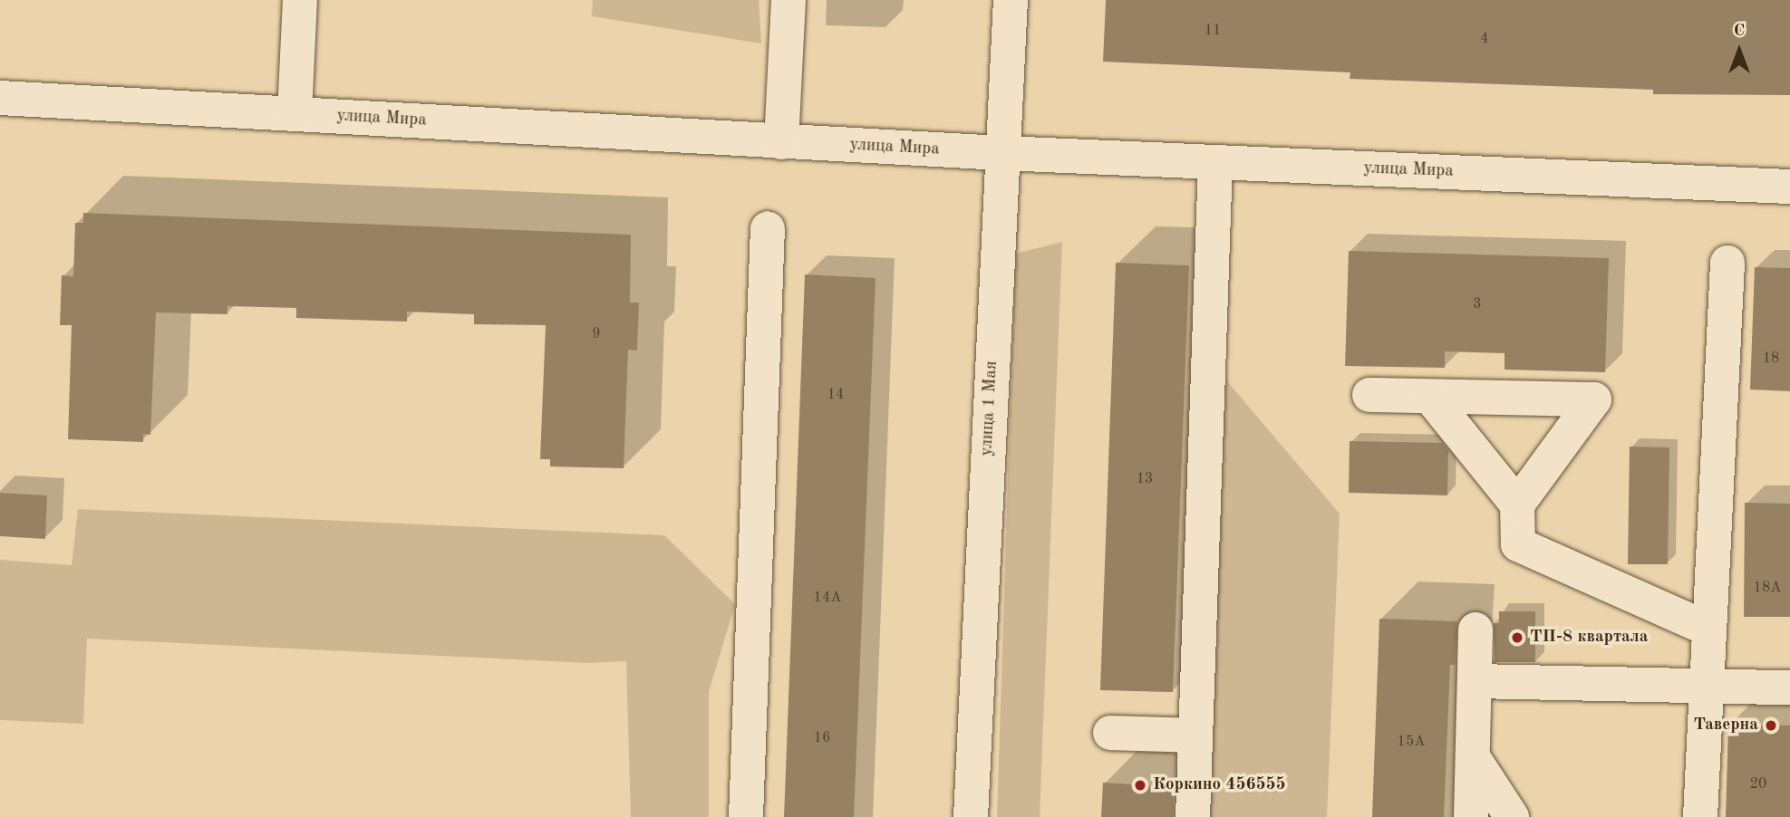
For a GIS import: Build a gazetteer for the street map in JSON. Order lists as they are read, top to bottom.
{
  "streets": {
    "street": ["улица Мира", "улица 1 Мая"]
  },
  "crossings": [
    ["улица Мира", "улица 1 Мая"]
  ],
  "places": ["ТП-8 квартала", "Таверна", "Коркино 456555"],
  "house_numbers": [
    "11",
    "4",
    "3",
    "9",
    "18",
    "14",
    "13",
    "18А",
    "14А",
    "16",
    "15А",
    "20"
  ],
  "north": "top"
}
